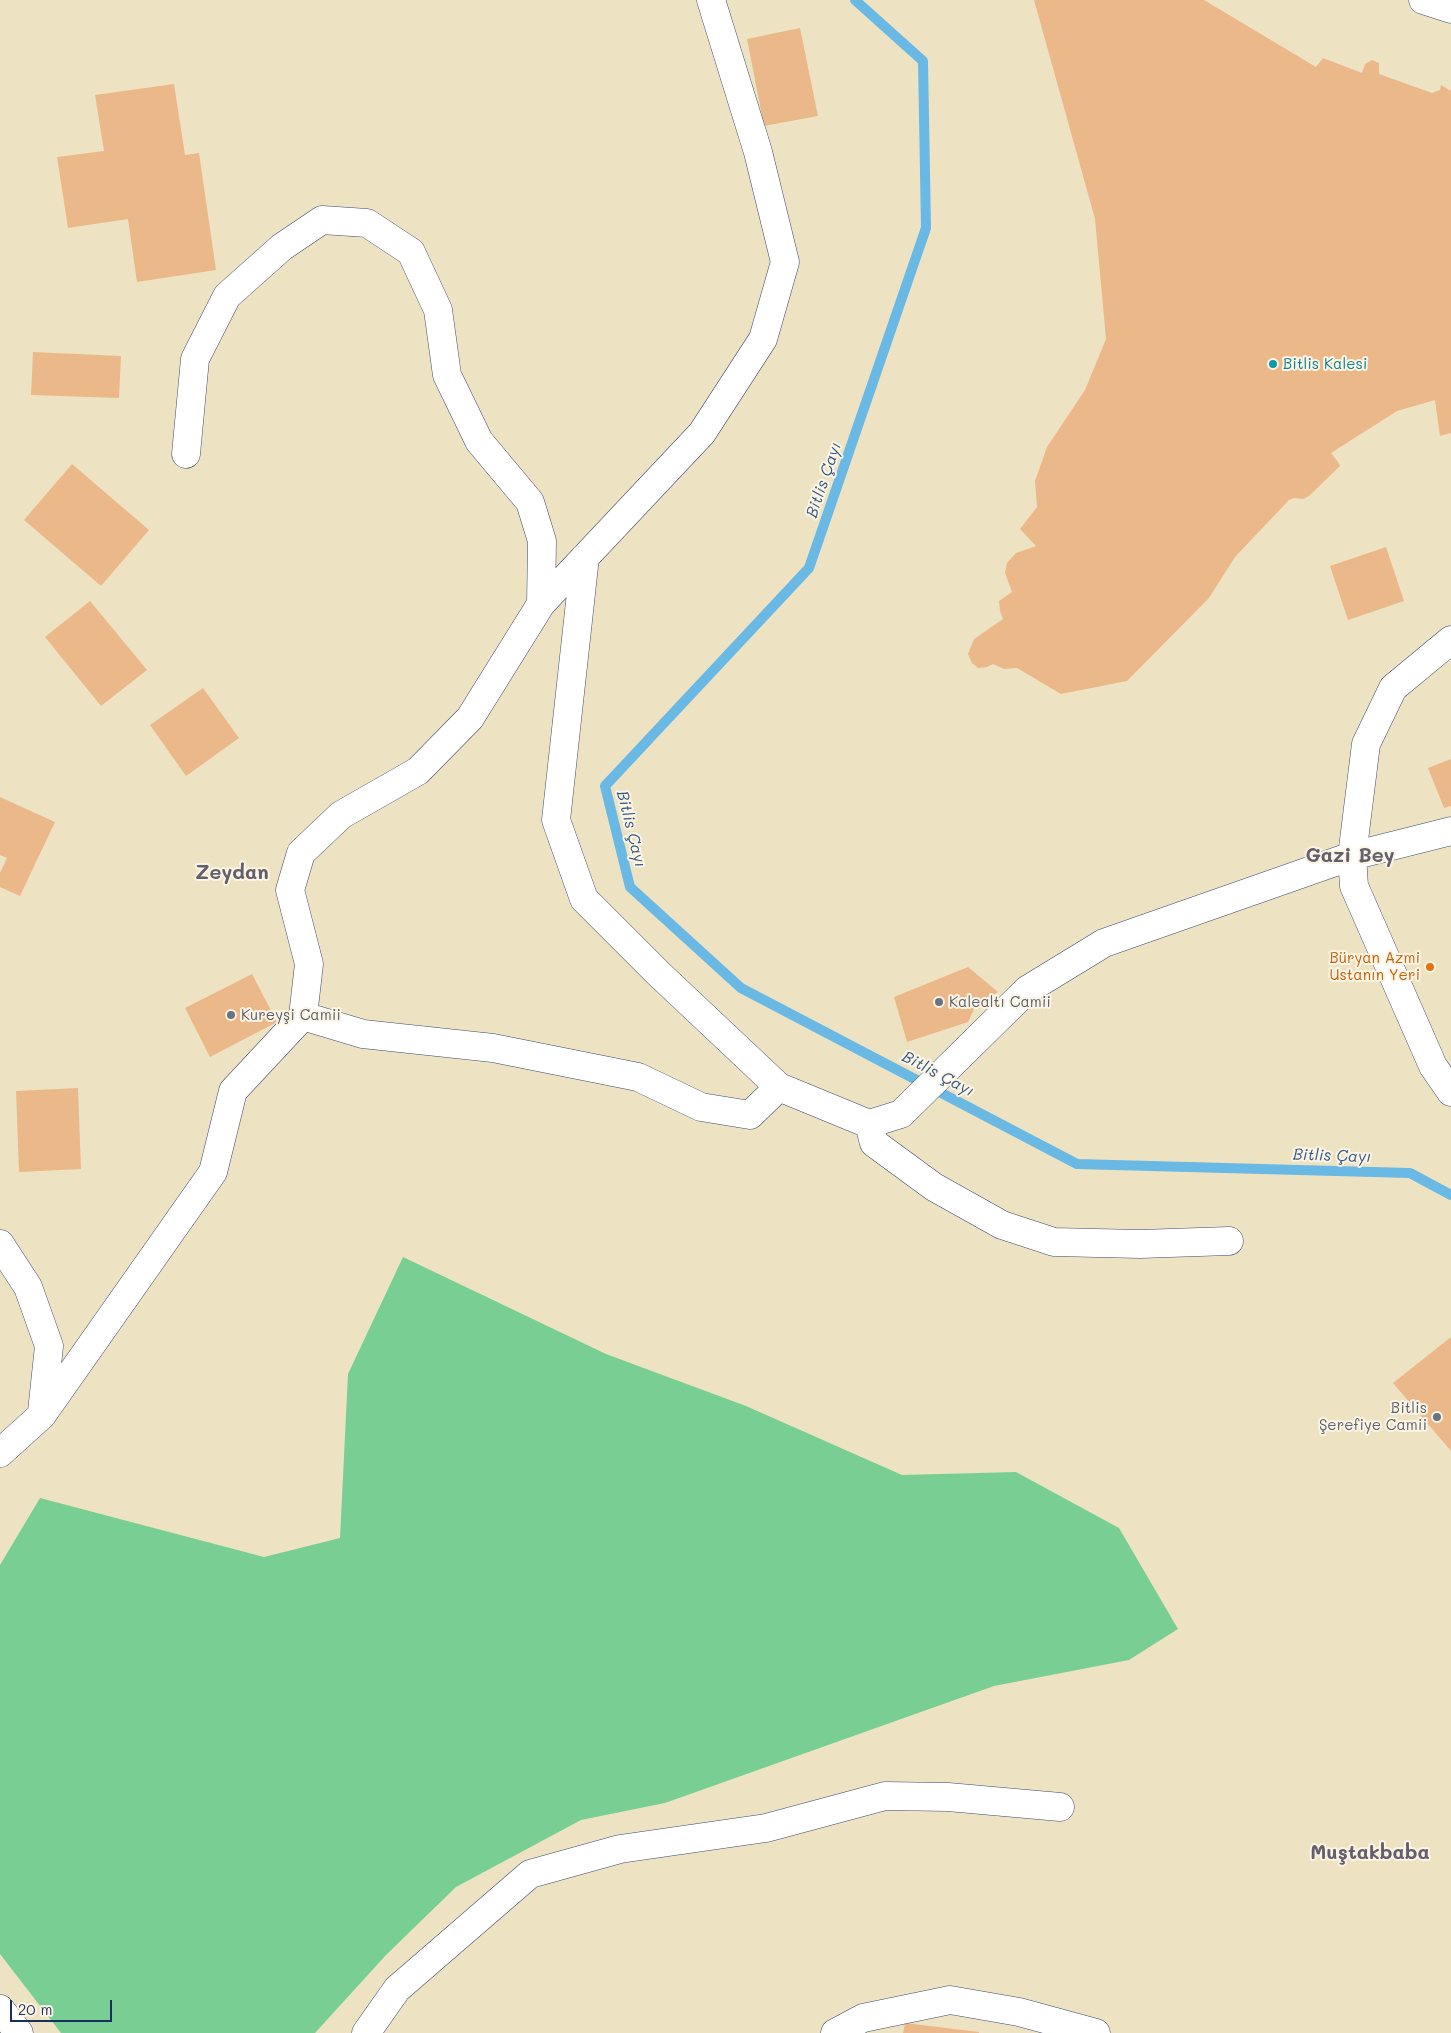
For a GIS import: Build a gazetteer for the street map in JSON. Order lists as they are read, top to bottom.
{
  "districts": ["Gazi Bey", "Zeydan", "Muştakbaba"],
  "water": ["Bitlis Çayı"],
  "places": [
    "Bitlis Kalesi",
    "Büryan Azmi Ustanın Yeri",
    "Kalealtı Camii",
    "Kureyşi Camii",
    "Bitlis Şerefiye Camii"
  ],
  "scale_bar": "20 m"
}
